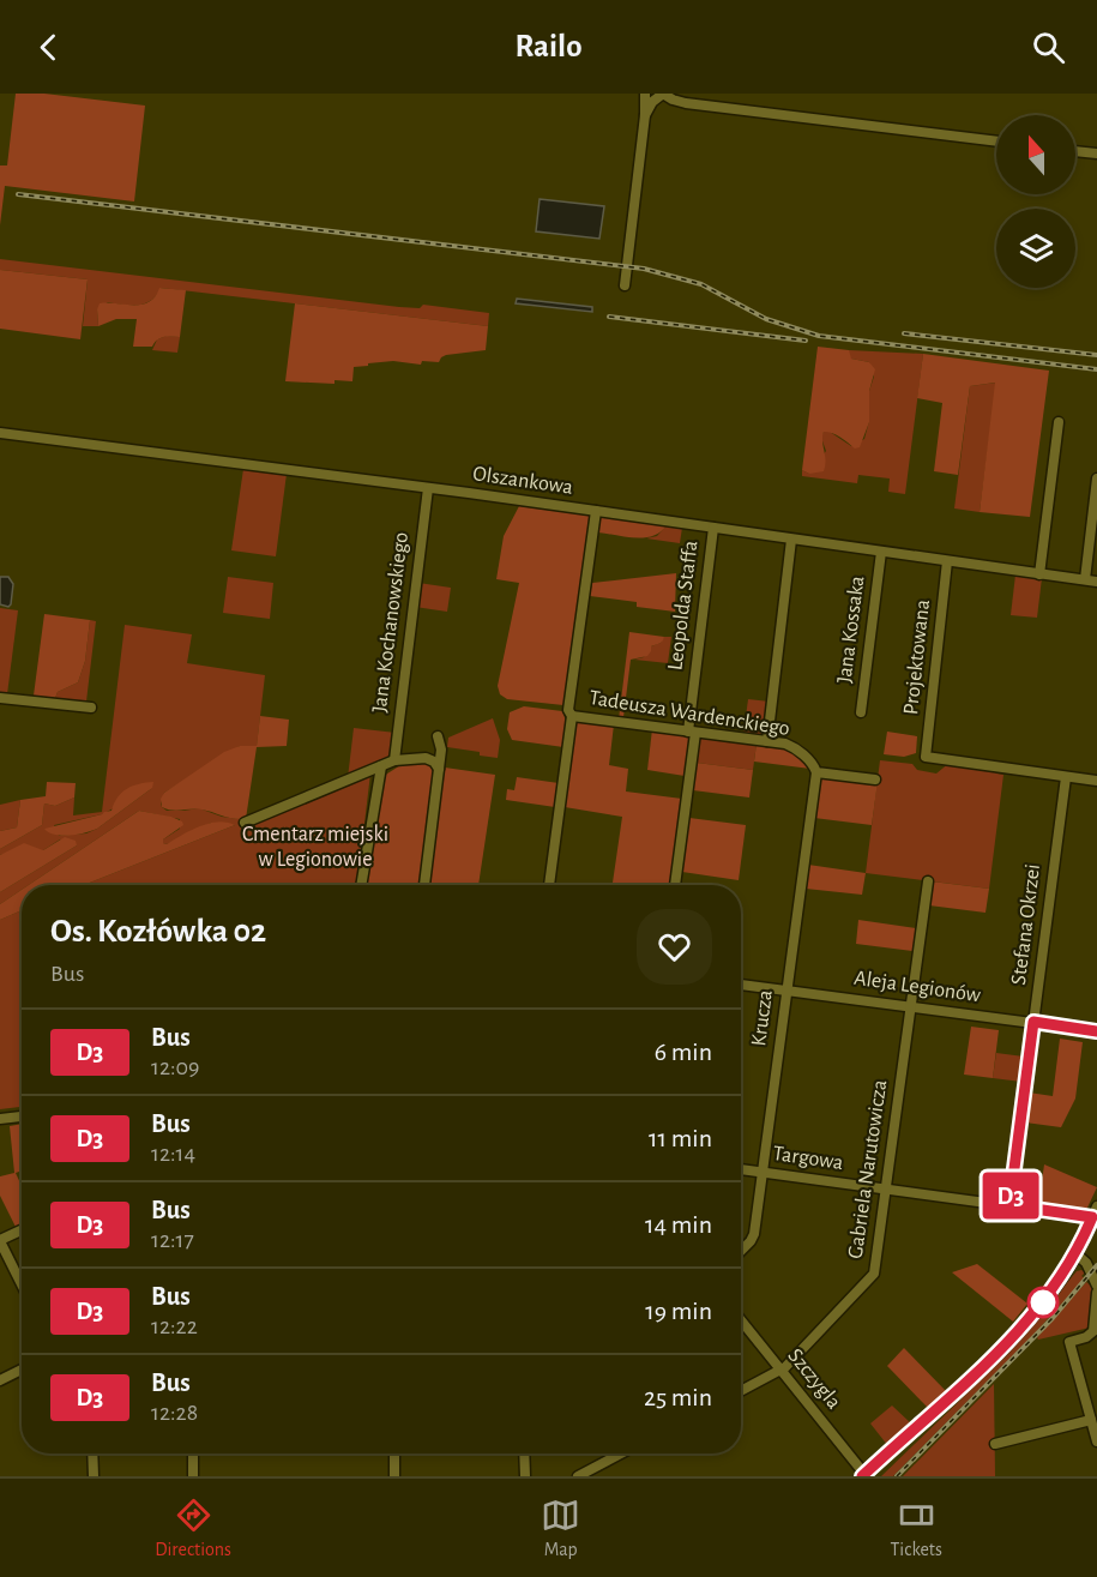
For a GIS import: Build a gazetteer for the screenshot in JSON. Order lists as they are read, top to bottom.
{
  "streets": {
    "street": [
      "Olszankowa",
      "Leopolda Staffa",
      "Jana Kochanowskiego",
      "Jana Kossaka",
      "Projektowana",
      "Tadeusza Wardenckiego",
      "Stefana Okrzei",
      "Aleja Legionów",
      "Krucza",
      "Targowa",
      "Gabriela Narutowicza",
      "Szczygla"
    ]
  },
  "crossings": [
    ["Olszankowa", "Leopolda Staffa"],
    ["Olszankowa", "Jana Kochanowskiego"],
    ["Olszankowa", "Jana Kossaka"],
    ["Olszankowa", "Projektowana"],
    ["Leopolda Staffa", "Tadeusza Wardenckiego"],
    ["Projektowana", "Stefana Okrzei"],
    ["Tadeusza Wardenckiego", "Krucza"],
    ["Stefana Okrzei", "Aleja Legionów"],
    ["Stefana Okrzei", "Targowa"],
    ["Aleja Legionów", "Krucza"],
    ["Aleja Legionów", "Gabriela Narutowicza"],
    ["Krucza", "Targowa"],
    ["Targowa", "Gabriela Narutowicza"],
    ["Gabriela Narutowicza", "Szczygla"]
  ],
  "parks": ["Cmentarz miejski w Legionowie"],
  "lines": ["bus line D3"],
  "north": "top",
  "page": {
    "header": "Railo",
    "on_map": "D3",
    "heading": ["Os. Kozłówka 02", "Bus"],
    "list": [
      {
        "mark": "D3",
        "name": "Bus",
        "note": "12:09",
        "value": "6 min"
      },
      {
        "mark": "D3",
        "name": "Bus",
        "note": "12:14",
        "value": "11 min"
      },
      {
        "mark": "D3",
        "name": "Bus",
        "note": "12:17",
        "value": "14 min"
      },
      {
        "mark": "D3",
        "name": "Bus",
        "note": "12:22",
        "value": "19 min"
      },
      {
        "mark": "D3",
        "name": "Bus",
        "note": "12:28",
        "value": "25 min"
      }
    ],
    "tabs": ["Directions", "Map", "Tickets"]
  }
}
